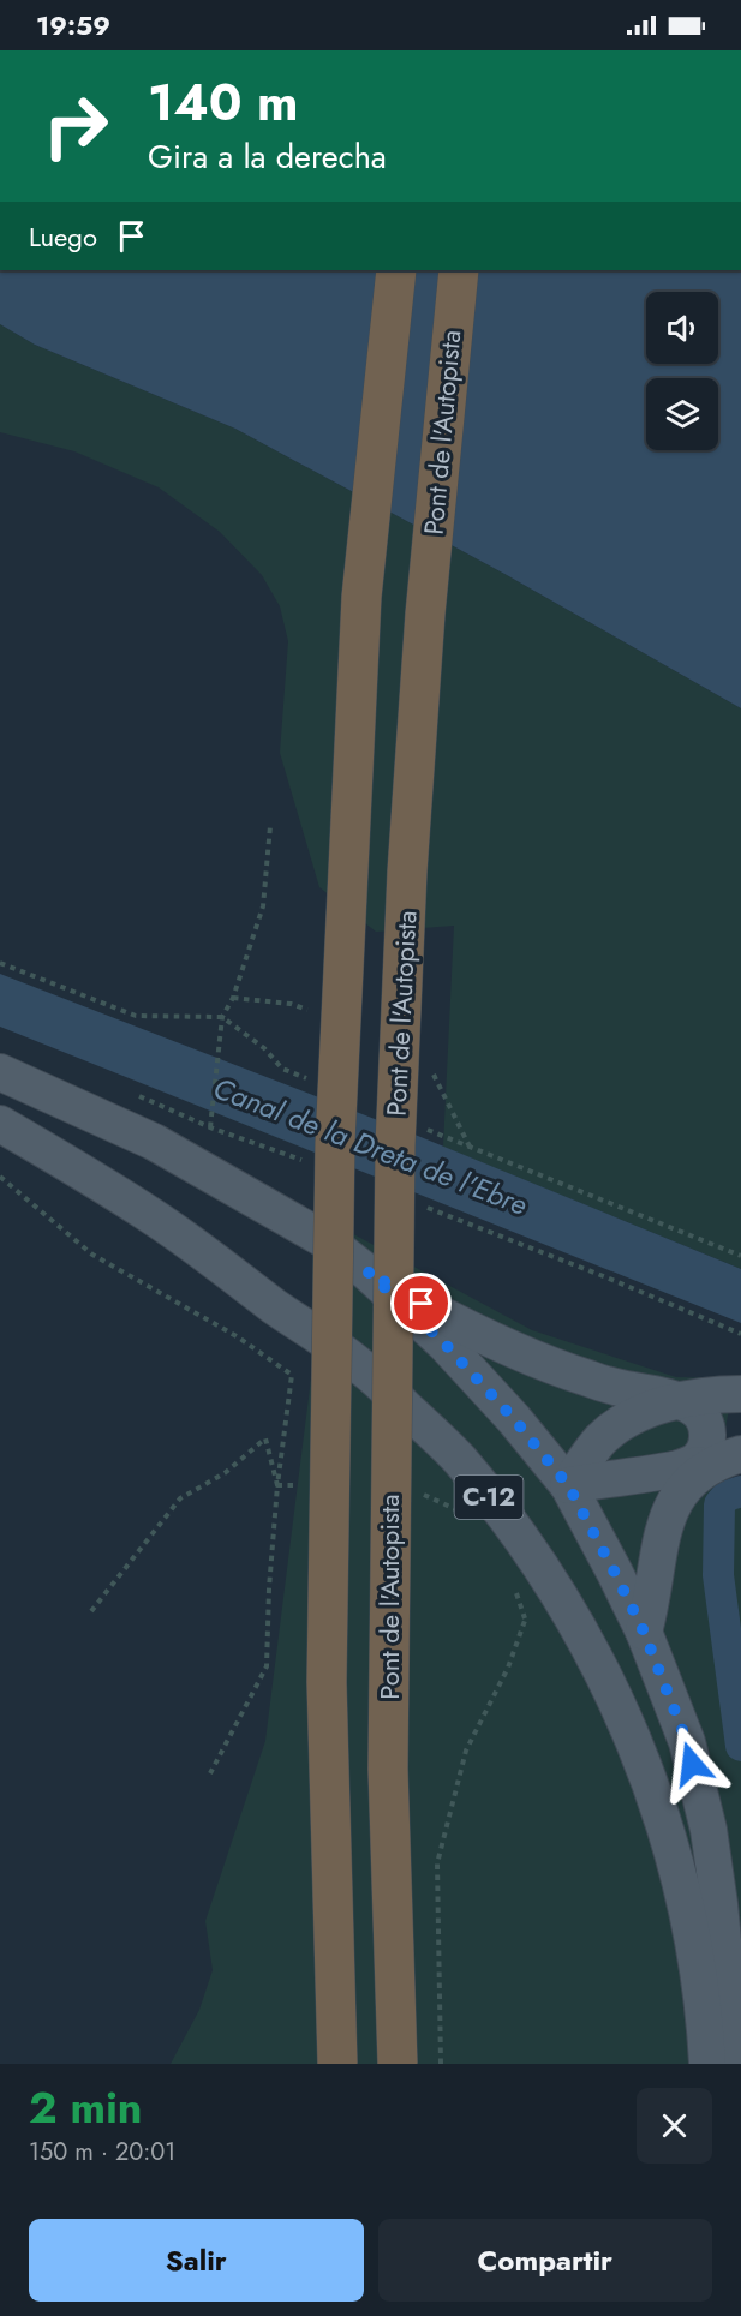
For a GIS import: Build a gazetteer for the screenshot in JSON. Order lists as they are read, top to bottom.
{
  "streets": {
    "highway": ["Pont de l'Autopista"],
    "main road": ["C-12"]
  },
  "water": ["Canal de la Dreta de l'Ebre"],
  "page": {
    "status": "19:59",
    "turn": ["140 m", "Gira a la derecha"],
    "then": "Luego",
    "heading": ["2 min", "150 m · 20:01"],
    "buttons": ["Salir", "Compartir"]
  }
}
